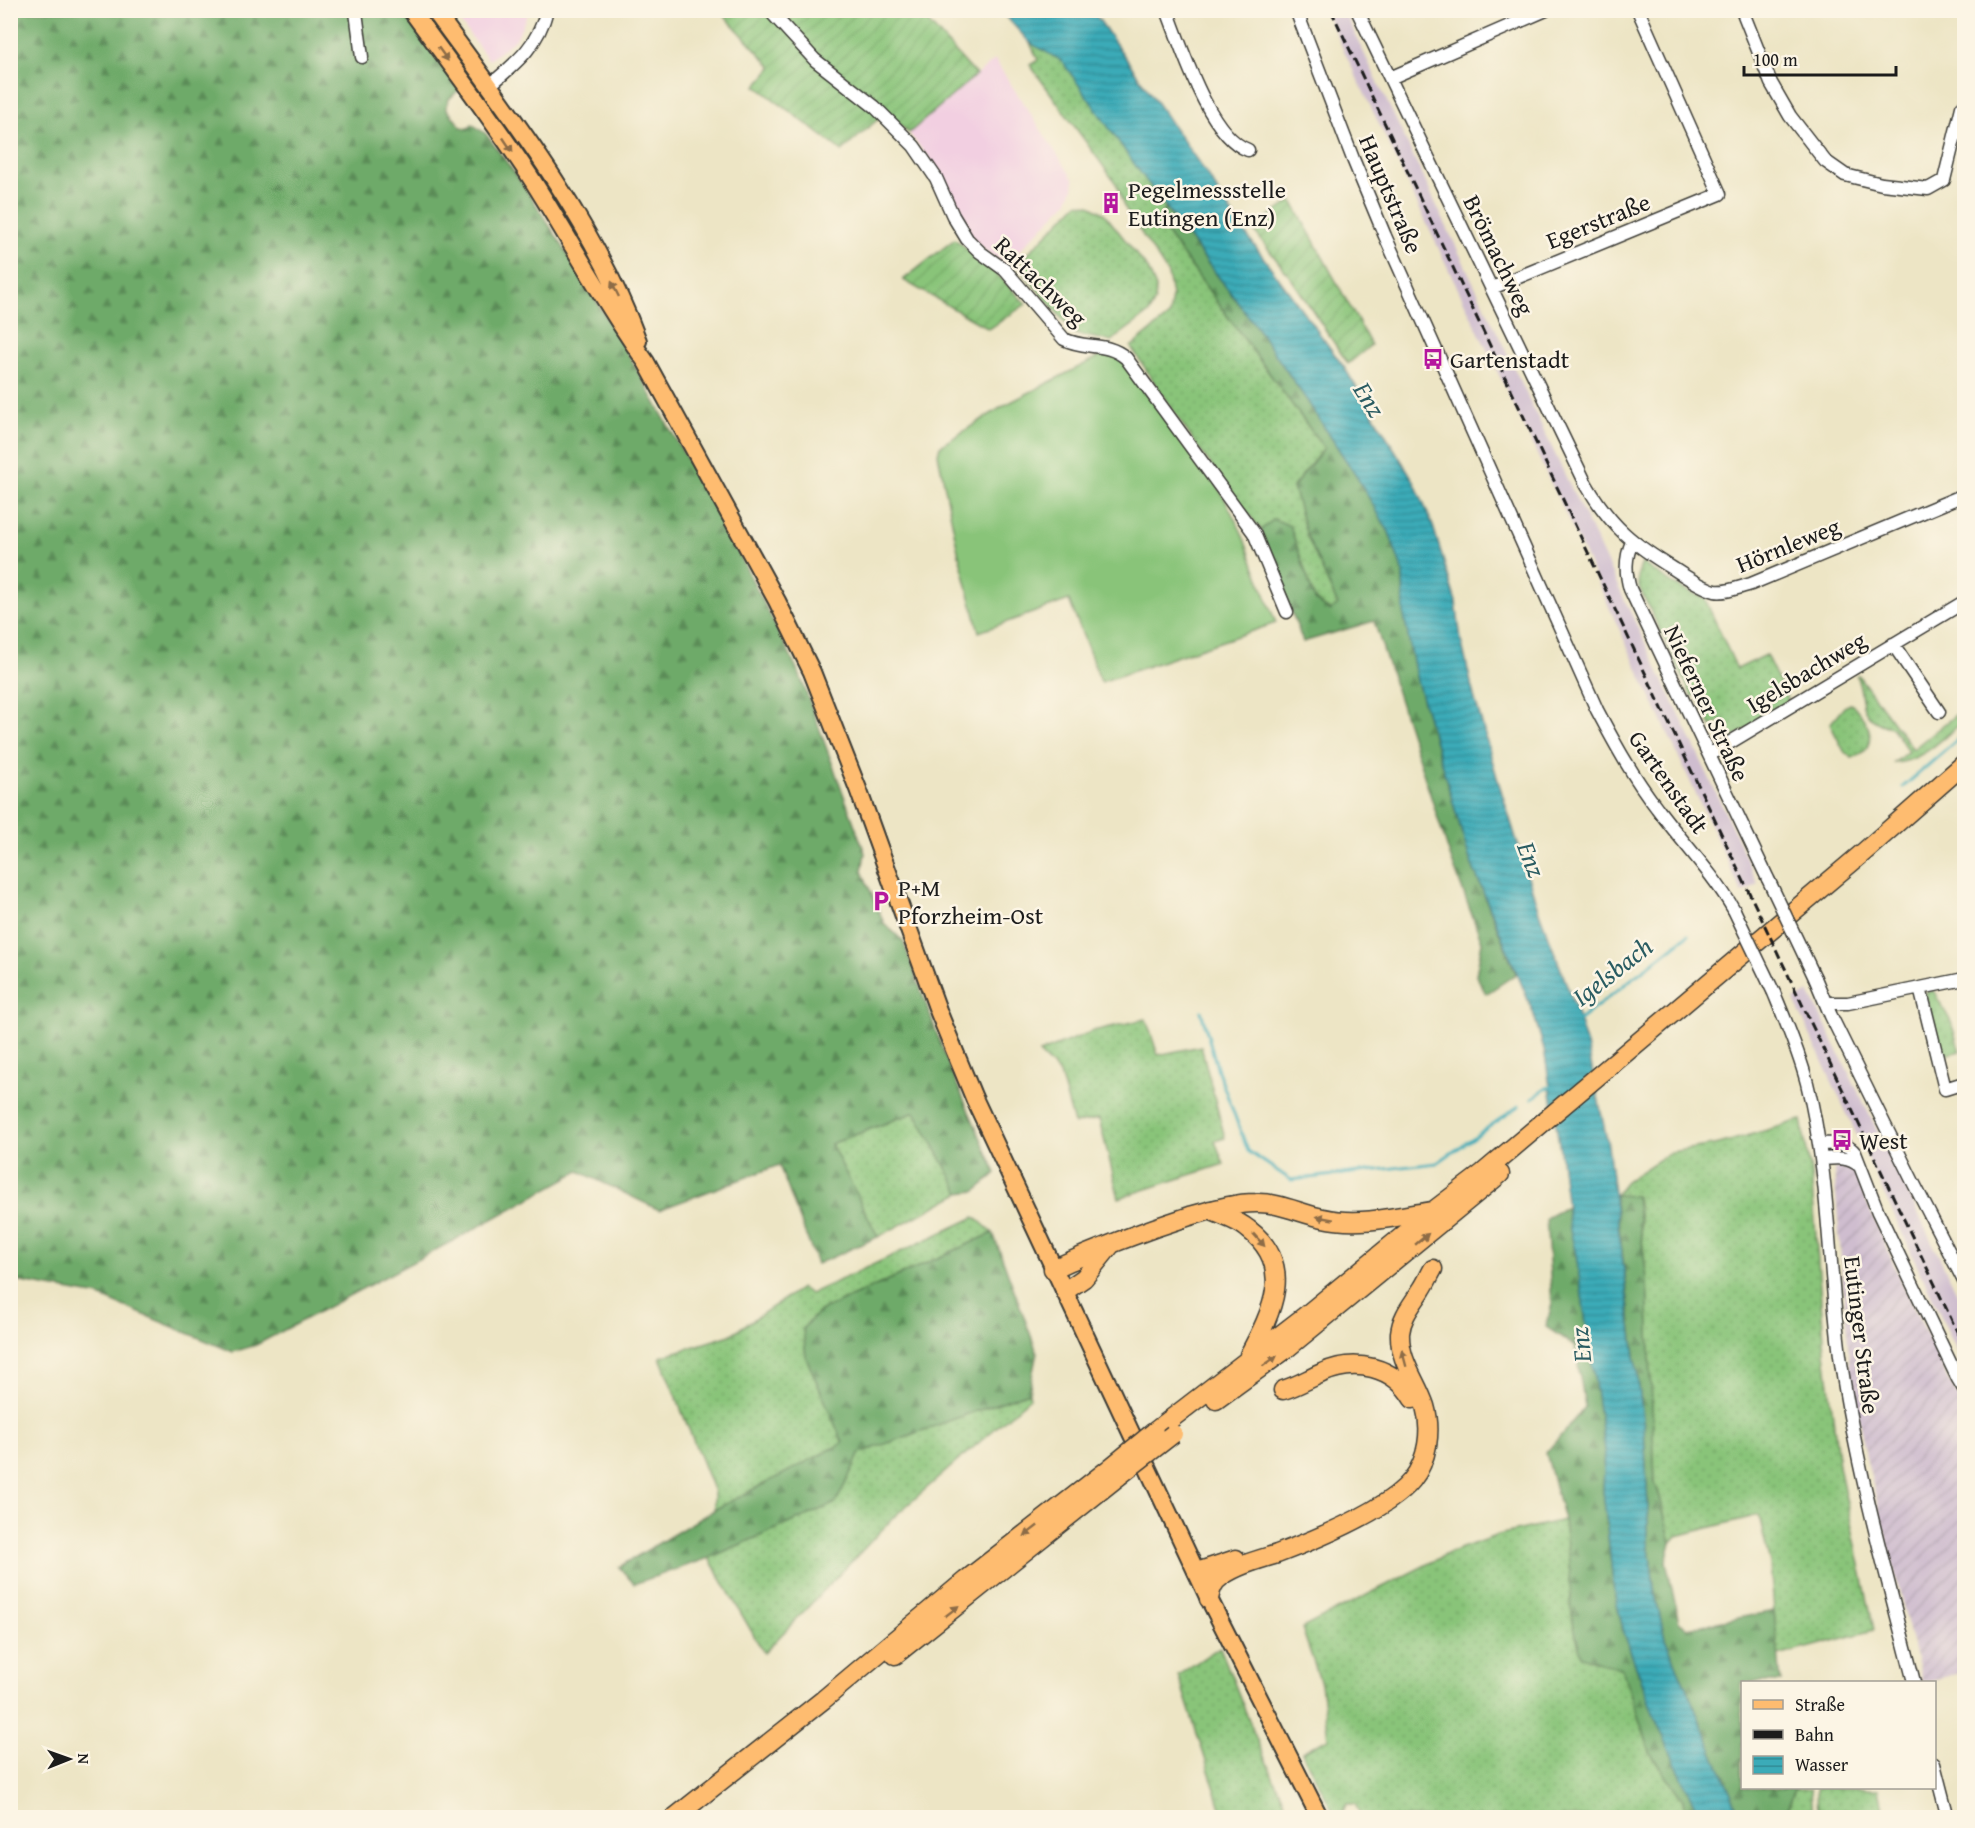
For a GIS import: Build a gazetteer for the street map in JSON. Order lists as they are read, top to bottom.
{
  "streets": {
    "street": [
      "Hauptstraße",
      "Egerstraße",
      "Brömachweg",
      "Rattachweg",
      "Hörnleweg",
      "Igelsbachweg",
      "Nieferner Straße",
      "Gartenstadt",
      "Eutinger Straße"
    ]
  },
  "crossings": [
    ["Hauptstraße", "Gartenstadt"],
    ["Egerstraße", "Brömachweg"],
    ["Brömachweg", "Hörnleweg"],
    ["Brömachweg", "Nieferner Straße"],
    ["Hörnleweg", "Nieferner Straße"],
    ["Igelsbachweg", "Nieferner Straße"],
    ["Gartenstadt", "Eutinger Straße"]
  ],
  "water": ["Enz", "Igelsbach"],
  "places": {
    "building": ["Pegelmessstelle Eutingen (Enz)"],
    "bus stop": ["Gartenstadt", "West"],
    "parking": ["P+M Pforzheim-Ost"]
  },
  "legend": ["Straße", "Bahn", "Wasser"],
  "scale_bar": "100 m",
  "north": "right"
}
